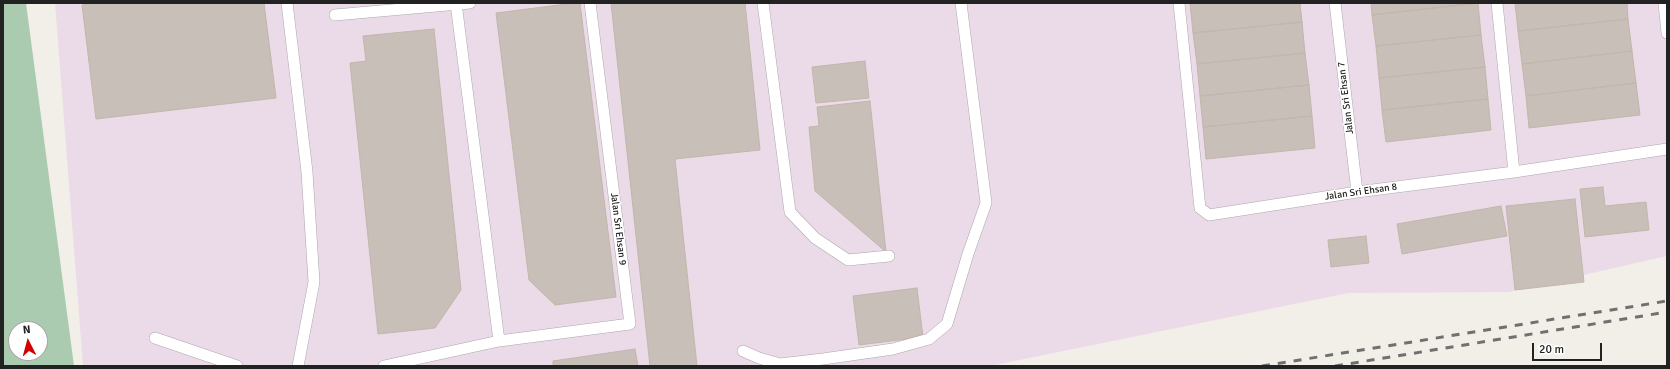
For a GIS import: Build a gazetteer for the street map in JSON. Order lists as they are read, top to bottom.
{
  "streets": {
    "lane": ["Jalan Sri Ehsan 7", "Jalan Sri Ehsan 8", "Jalan Sri Ehsan 9"]
  },
  "crossings": [
    ["Jalan Sri Ehsan 7", "Jalan Sri Ehsan 8"]
  ],
  "scale_bar": "20 m",
  "north": "top"
}
